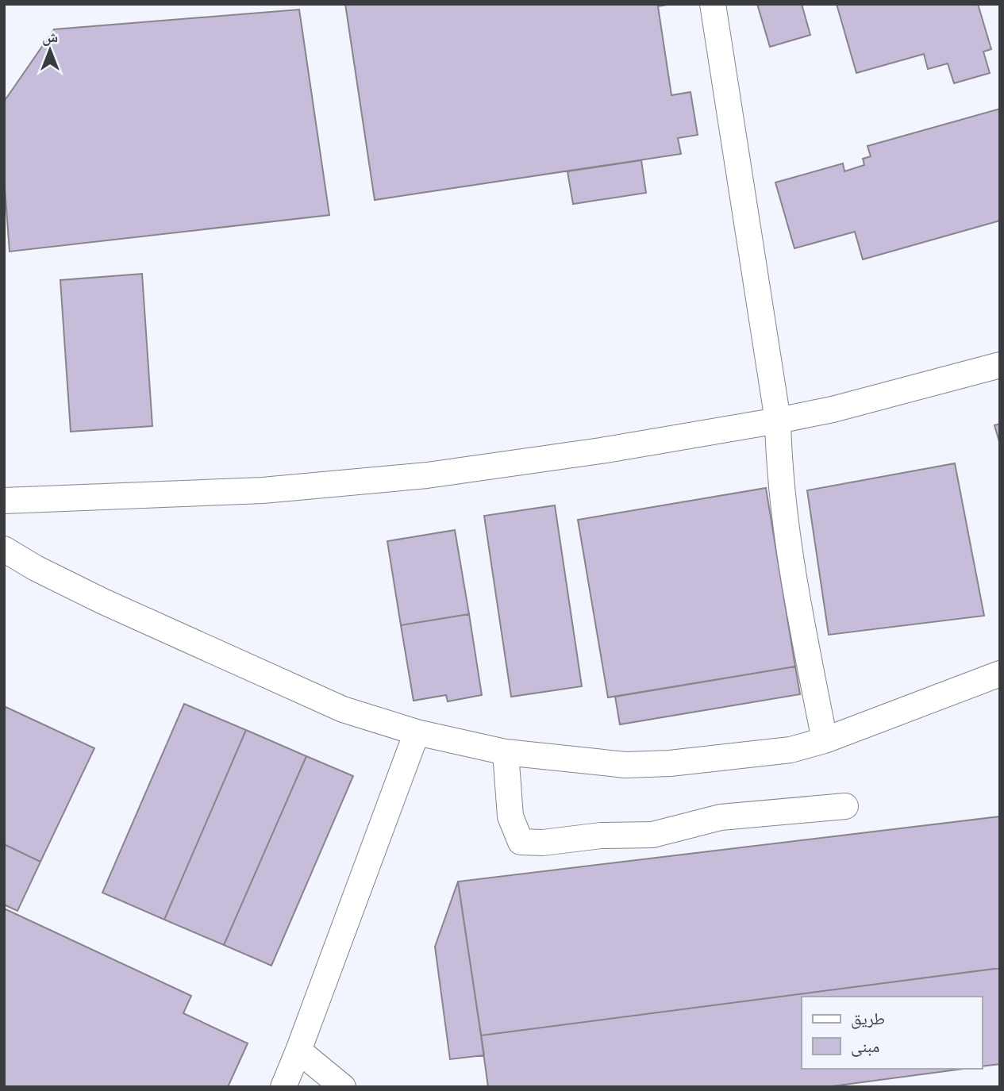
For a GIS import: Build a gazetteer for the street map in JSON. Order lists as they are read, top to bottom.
{
  "legend": ["طريق", "مبنى"],
  "north": "top"
}
